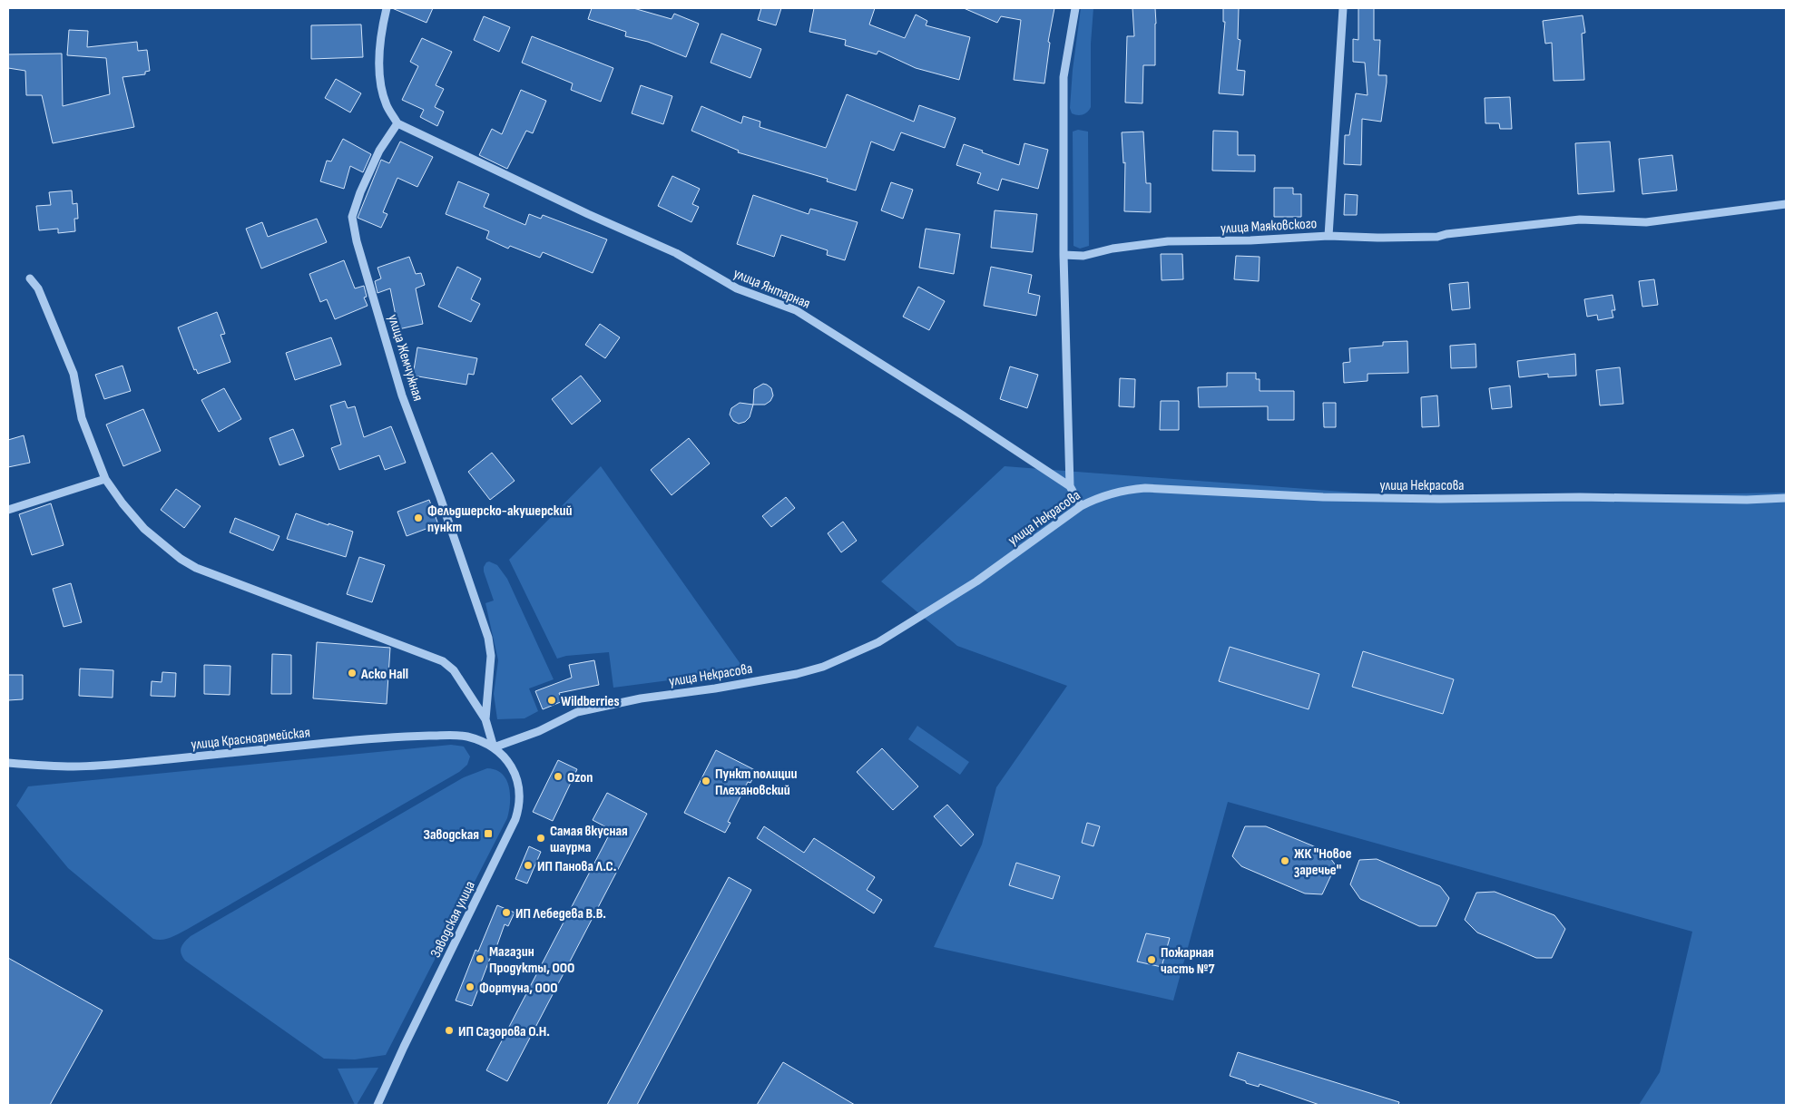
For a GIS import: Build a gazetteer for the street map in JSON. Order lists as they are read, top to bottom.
{
  "streets": {
    "street": [
      "улица Маяковского",
      "улица Янтарная",
      "улица Жемчужная",
      "улица Некрасова",
      "улица Красноармейская",
      "Заводская улица"
    ]
  },
  "crossings": [
    ["улица Янтарная", "улица Жемчужная"],
    ["улица Некрасова", "улица Красноармейская"],
    ["улица Некрасова", "Заводская улица"],
    ["улица Красноармейская", "Заводская улица"]
  ],
  "places": {
    "other": [
      "Фельдшерско-акушерский пункт",
      "Аско Hall",
      "Wildberries",
      "Ozon",
      "Пункт полиции Плехановский",
      "Самая вкусная шаурма",
      "ЖК \"Новое заречье\"",
      "ИП Панова Л.С.",
      "ИП Лебедева В.В.",
      "Магазин Продукты, ООО",
      "Пожарная часть №7",
      "Фортуна, ООО",
      "ИП Сазорова О.Н."
    ],
    "transit": ["Заводская"]
  }
}
